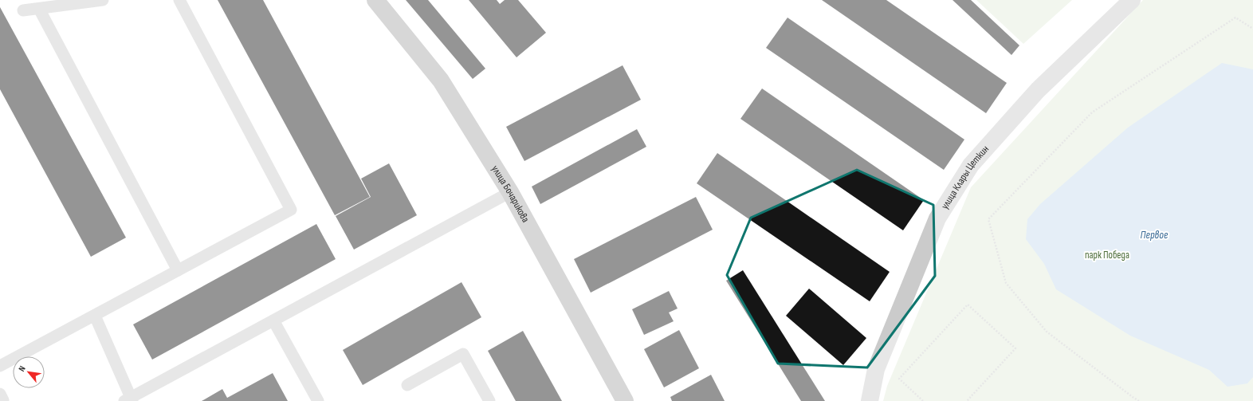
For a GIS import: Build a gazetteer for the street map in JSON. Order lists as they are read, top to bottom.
{
  "streets": {
    "main road": ["улица Бочарикова"],
    "street": ["улица Клары Цеткин"]
  },
  "water": ["Первое"],
  "parks": ["парк Победa"],
  "north": "top left"
}
